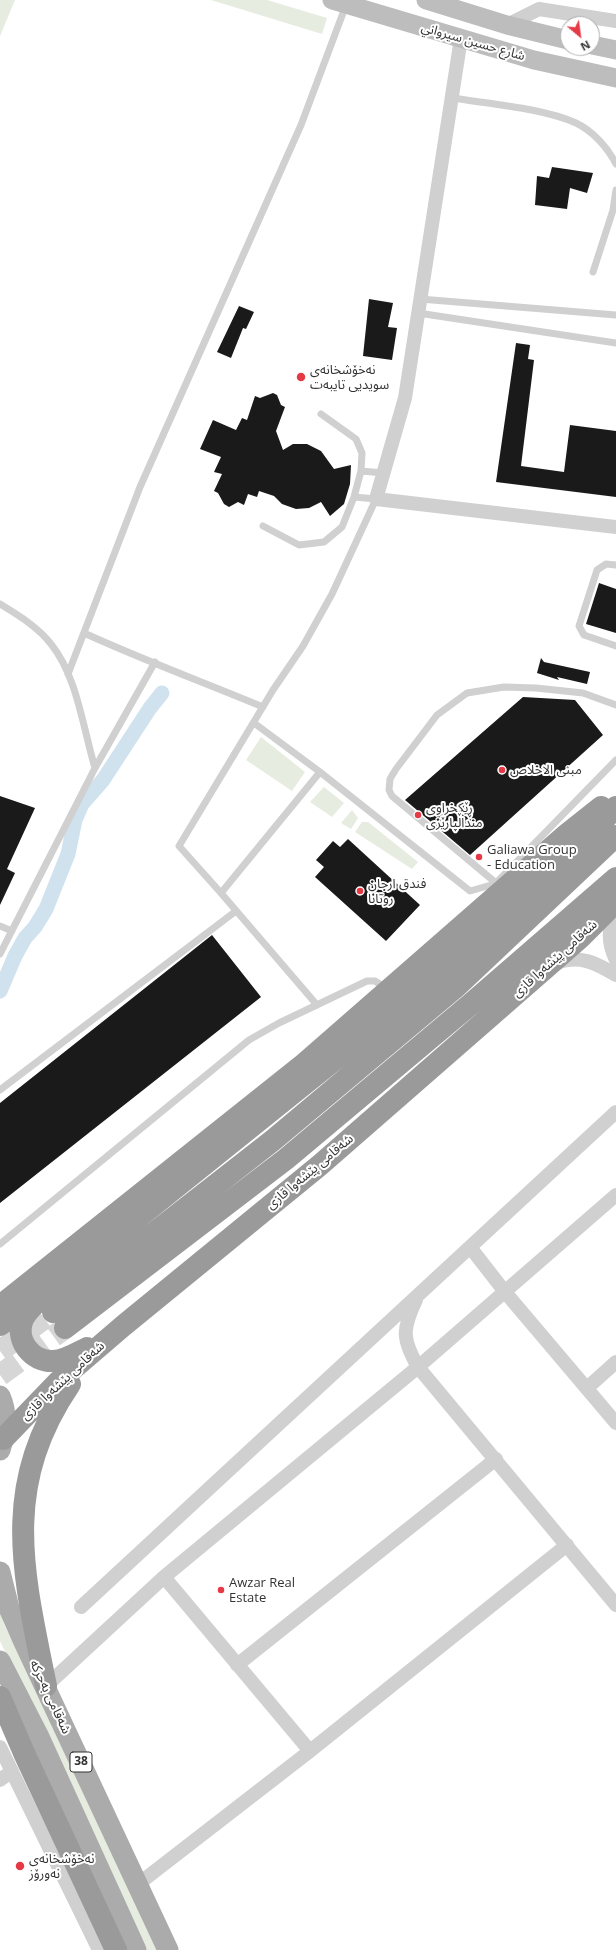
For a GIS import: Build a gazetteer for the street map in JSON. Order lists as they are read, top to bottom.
{
  "streets": {
    "highway": ["شەقامی پێشەوا قازی"],
    "main road": ["شەقامی بەحرکە", "38"],
    "street": ["شارع حسين سيرواني"]
  },
  "places": [
    "نەخۆشخانەی سویدیی تایبەت",
    "مبنى الاخلاص",
    "ڕێکخراوی منداڵپارێزی",
    "Galiawa Group - Education",
    "فندق ارجان روتانا",
    "Awzar Real Estate",
    "نەخۆشخانەی نەورۆز"
  ],
  "north": "bottom right"
}
